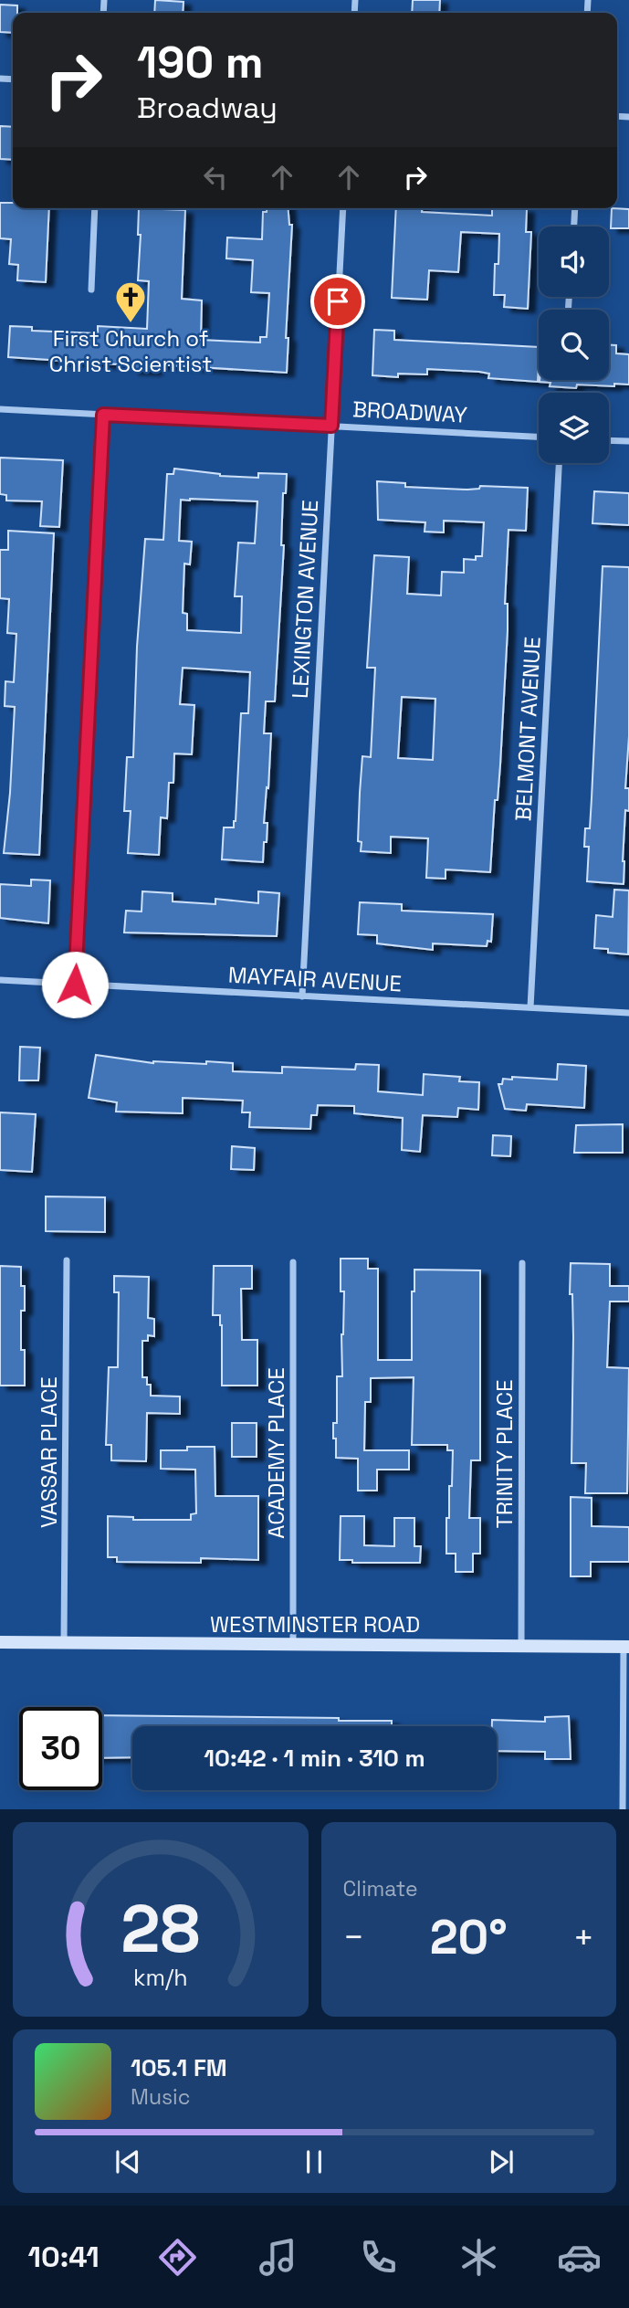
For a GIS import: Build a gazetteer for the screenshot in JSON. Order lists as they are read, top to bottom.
{
  "streets": {
    "main road": ["WESTMINSTER ROAD"],
    "street": [
      "BROADWAY",
      "LEXINGTON AVENUE",
      "BELMONT AVENUE",
      "MAYFAIR AVENUE",
      "VASSAR PLACE",
      "ACADEMY PLACE",
      "TRINITY PLACE"
    ]
  },
  "crossings": [
    ["BROADWAY", "LEXINGTON AVENUE"],
    ["LEXINGTON AVENUE", "MAYFAIR AVENUE"],
    ["BELMONT AVENUE", "MAYFAIR AVENUE"],
    ["VASSAR PLACE", "WESTMINSTER ROAD"],
    ["ACADEMY PLACE", "WESTMINSTER ROAD"],
    ["TRINITY PLACE", "WESTMINSTER ROAD"]
  ],
  "places": {
    "church": ["First Church of Christ Scientist"]
  },
  "page": {
    "turn": ["190 m", "Broadway"],
    "limit": "30",
    "trip": "10:42 · 1 min · 310 m",
    "tile": "Climate",
    "heat": ["−", "20°", "+"],
    "song": ["105.1 FM", "Music"],
    "tabs": "10:41",
    "gauge": ["28", "km/h"]
  }
}
